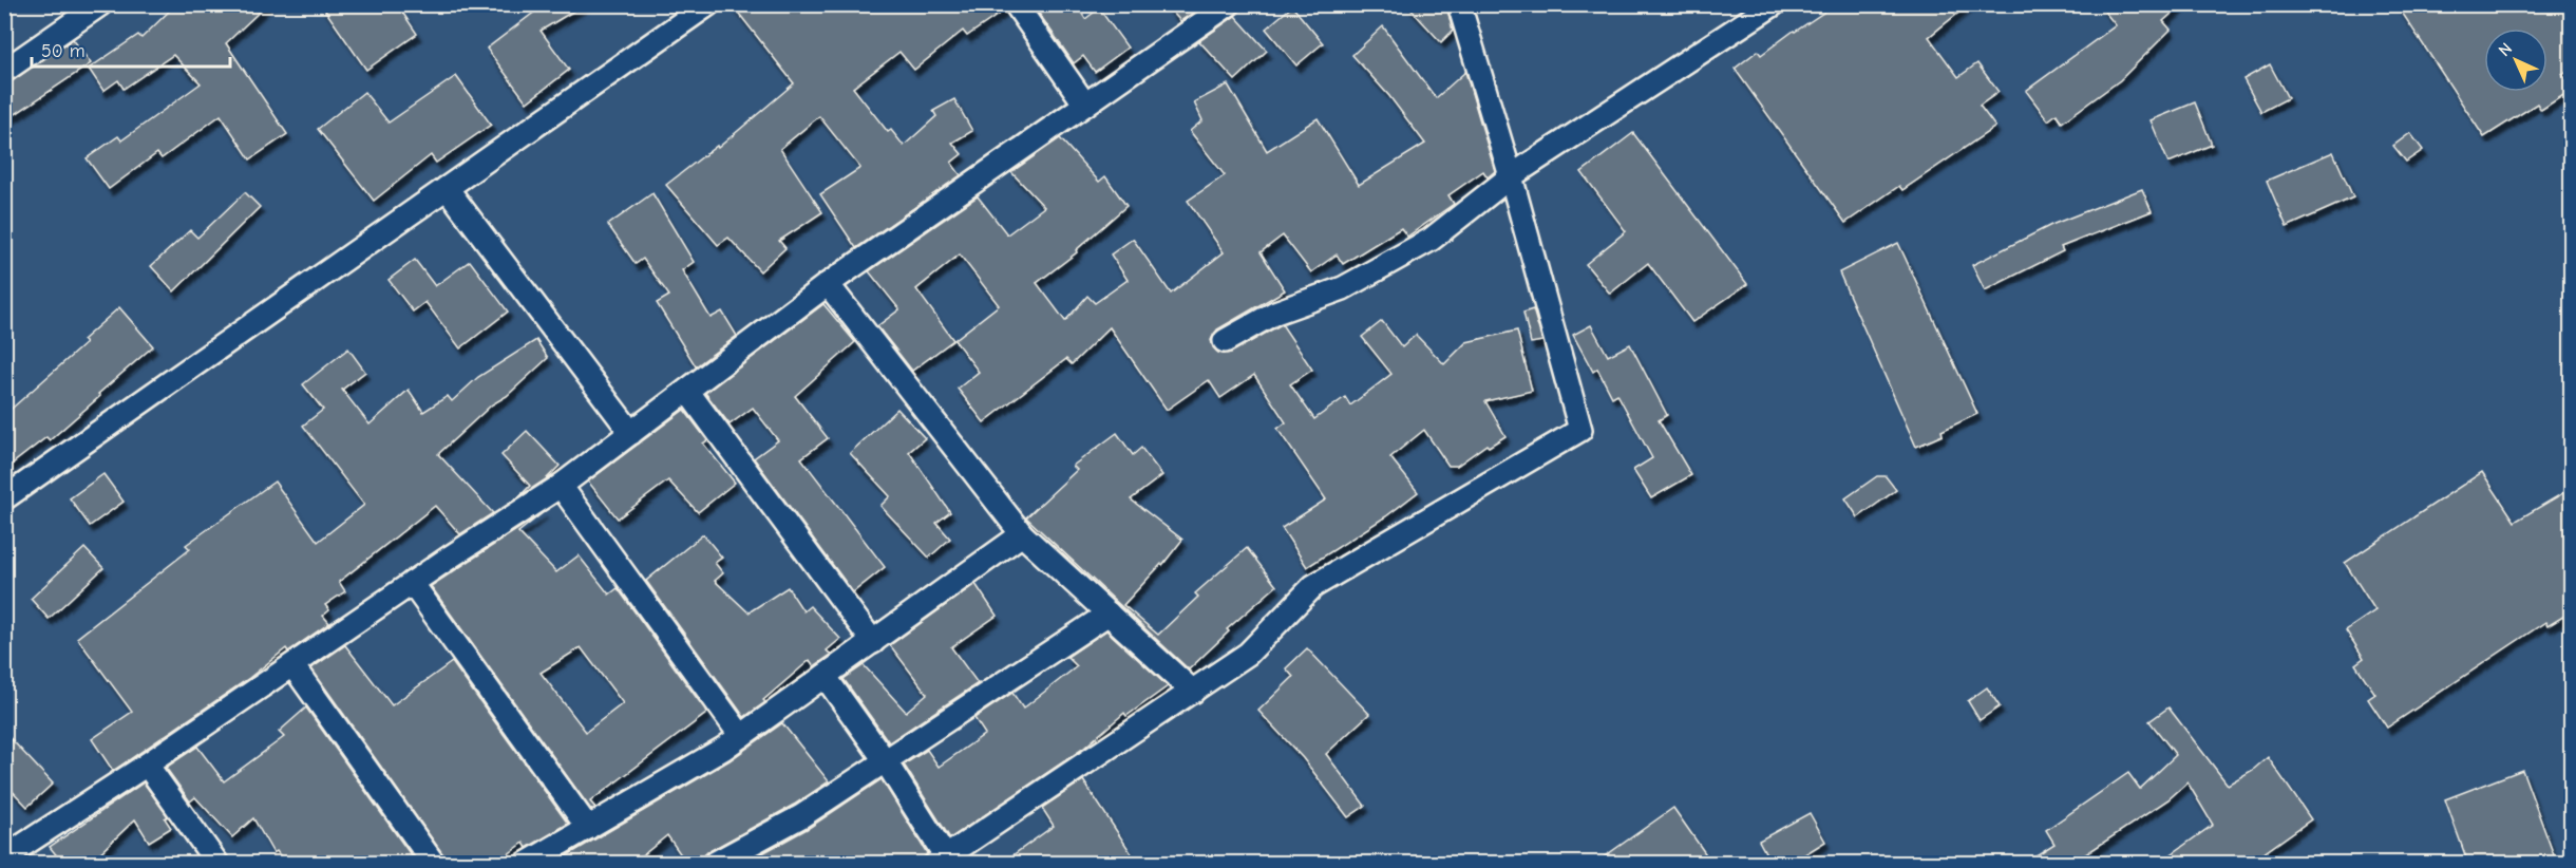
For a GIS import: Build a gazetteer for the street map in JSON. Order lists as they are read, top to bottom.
{
  "scale_bar": "50 m",
  "north": "top left"
}
